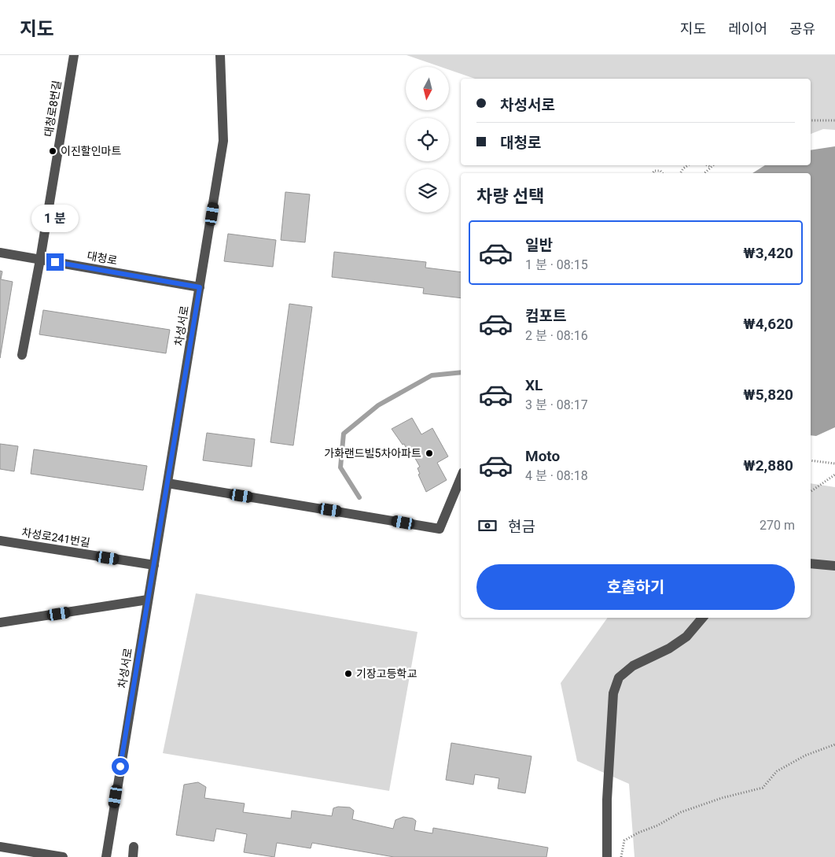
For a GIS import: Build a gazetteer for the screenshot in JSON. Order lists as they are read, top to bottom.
{
  "streets": {
    "street": [
      "대청로8번길",
      "대청로",
      "차성서로",
      "차성로241번길"
    ]
  },
  "crossings": [
    ["대청로8번길", "대청로"],
    ["대청로", "차성서로"],
    ["차성서로", "차성로241번길"]
  ],
  "places": ["이진할인마트", "가화랜드빌5차아파트", "기장고등학교"],
  "north": "bottom",
  "page": {
    "header": "지도",
    "nav": ["지도", "레이어", "공유"],
    "banner": ["차성서로", "대청로"],
    "heading": "차량 선택",
    "bubble": "1 분",
    "list": [
      {
        "name": "일반",
        "note": "1 분 · 08:15",
        "value": "₩3,420"
      },
      {
        "name": "컴포트",
        "note": "2 분 · 08:16",
        "value": "₩4,620"
      },
      {
        "name": "XL",
        "note": "3 분 · 08:17",
        "value": "₩5,820"
      },
      {
        "name": "Moto",
        "note": "4 분 · 08:18",
        "value": "₩2,880"
      }
    ],
    "pay": ["현금", "270 m"],
    "buttons": "호출하기"
  }
}
